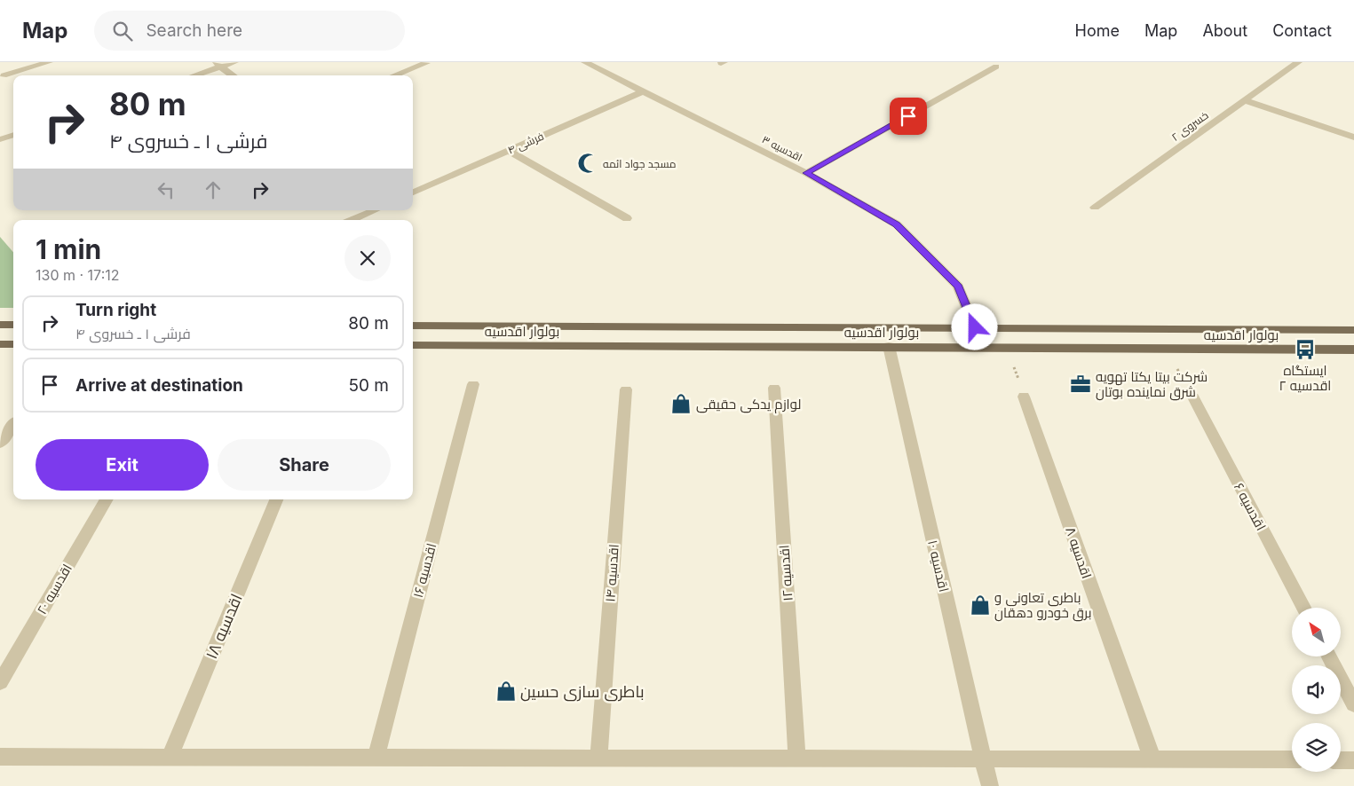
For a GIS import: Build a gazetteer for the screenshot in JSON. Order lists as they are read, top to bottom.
{
  "streets": {
    "main road": ["بولوار اقدسیه"],
    "street": [
      "خسروی ۲",
      "فرشی ۴",
      "اقدسیه ۳",
      "اقدسیه ۶",
      "اقدسیه ۸",
      "اقدسیه ۱۰",
      "اقدسیه ۱۶",
      "اقدسیه ۱۴",
      "اقدسیه ۱۲",
      "اقدسیه ۲۰",
      "اقدسیه ۱۸"
    ]
  },
  "crossings": [
    ["فرشی ۴", "اقدسیه ۳"],
    ["اقدسیه ۳", "بولوار اقدسیه"],
    ["بولوار اقدسیه", "اقدسیه ۱۰"]
  ],
  "places": {
    "mosque": ["مسجد جواد ائمه"],
    "bus stop": ["ایستگاه اقدسیه ۲"],
    "office": ["شرکت بیتا یکتا تهویه شرق نماینده بوتان"],
    "shop": ["لوازم یدکی حقیقی", "باطری تعاونی و برق خودرو دهقان", "باطری سازی حسین"]
  },
  "north": "top left",
  "page": {
    "header": "Map",
    "search": "Search here",
    "nav": [
      "Home",
      "Map",
      "About",
      "Contact"
    ],
    "turn": ["80 m", "فرشی ۱ ـ خسروی ۴"],
    "heading": ["1 min", "130 m · 17:12"],
    "list": [
      {
        "name": "Turn right",
        "note": "فرشی ۱ ـ خسروی ۴",
        "value": "80 m"
      },
      {
        "name": "Arrive at destination",
        "value": "50 m"
      }
    ],
    "buttons": ["Exit", "Share"]
  }
}
